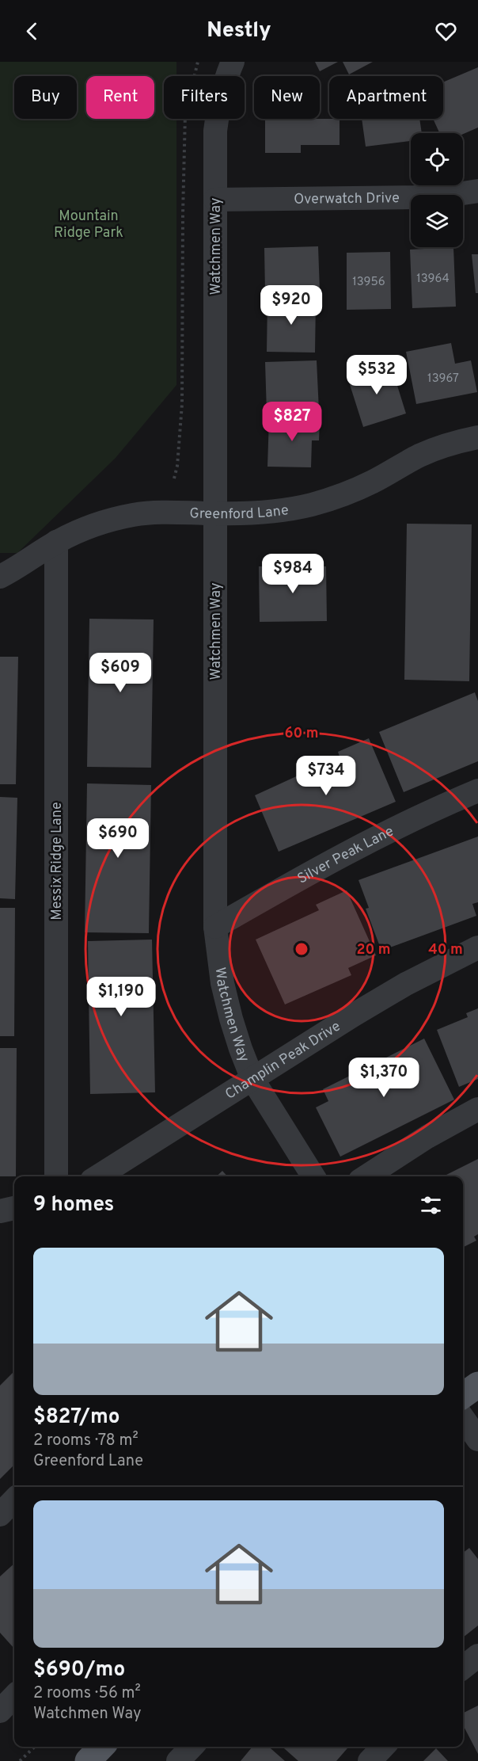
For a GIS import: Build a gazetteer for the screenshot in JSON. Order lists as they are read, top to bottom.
{
  "streets": {
    "street": [
      "Overwatch Drive",
      "Watchmen Way",
      "Greenford Lane",
      "Silver Peak Lane",
      "Messix Ridge Lane",
      "Champlin Peak Drive"
    ]
  },
  "crossings": [
    ["Overwatch Drive", "Watchmen Way"],
    ["Watchmen Way", "Greenford Lane"],
    ["Watchmen Way", "Silver Peak Lane"],
    ["Watchmen Way", "Champlin Peak Drive"],
    ["Greenford Lane", "Messix Ridge Lane"]
  ],
  "parks": ["Mountain Ridge Park"],
  "house_numbers": ["13964", "13956", "13967"],
  "page": {
    "header": "Nestly",
    "chip": [
      "Buy",
      "Rent",
      "Filters",
      "New",
      "Apartment"
    ],
    "price": [
      "$920",
      "$532",
      "$827",
      "$984",
      "$609",
      "$734",
      "$690",
      "$1,190",
      "$1,370"
    ],
    "heading": "9 homes",
    "list": [
      {
        "name": "$827/mo",
        "note": "2 rooms · 78 m² · Greenford Lane"
      },
      {
        "name": "$690/mo",
        "note": "2 rooms · 56 m² · Watchmen Way"
      }
    ]
  },
  "rings": ["60 m", "20 m", "40 m"]
}
